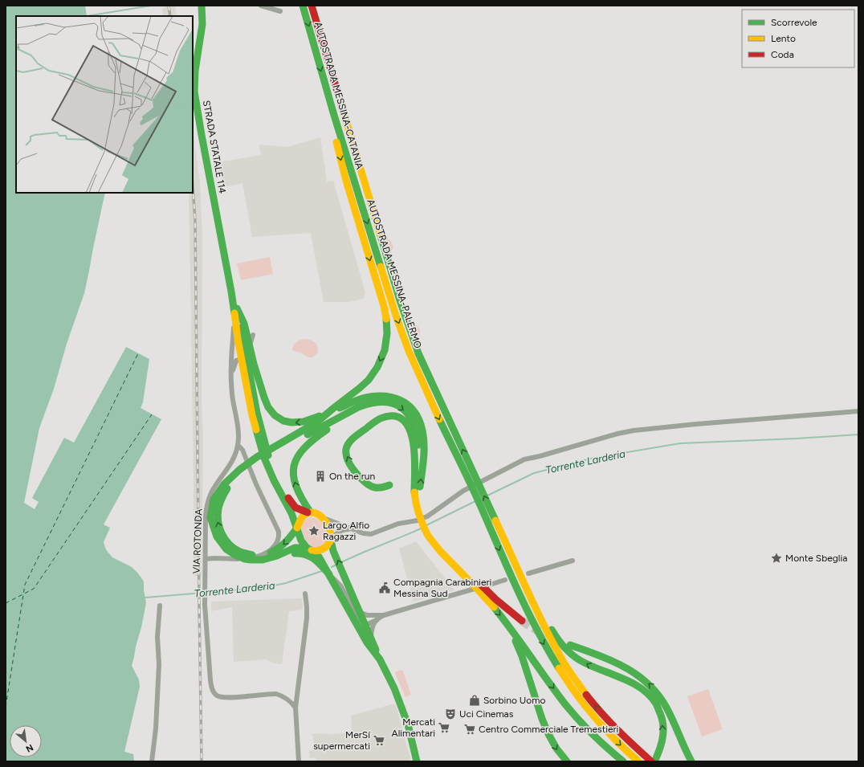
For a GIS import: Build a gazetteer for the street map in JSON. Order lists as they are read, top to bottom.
{
  "streets": {
    "main road": ["AUTOSTRADA MESSINA-CATANIA", "STRADA STATALE 114", "AUTOSTRADA MESSINA-PALERMO"],
    "street": ["VIA ROTONDA"]
  },
  "crossings": [
    ["AUTOSTRADA MESSINA-CATANIA", "AUTOSTRADA MESSINA-PALERMO"],
    ["STRADA STATALE 114", "VIA ROTONDA"]
  ],
  "water": ["Torrente Larderia"],
  "places": {
    "building": ["On the run"],
    "place": ["Largo Alfio Ragazzi", "Monte Sbeglia"],
    "public building": ["Compagnia Carabinieri Messina Sud"],
    "shop": ["Sorbino Uomo"],
    "theatre": ["Uci Cinemas"],
    "supermarket": ["Mercati Alimentari", "Centro Commerciale Tremestieri", "MerSí supermercati"]
  },
  "legend": ["Scorrevole", "Lento", "Coda"],
  "north": "bottom right"
}
